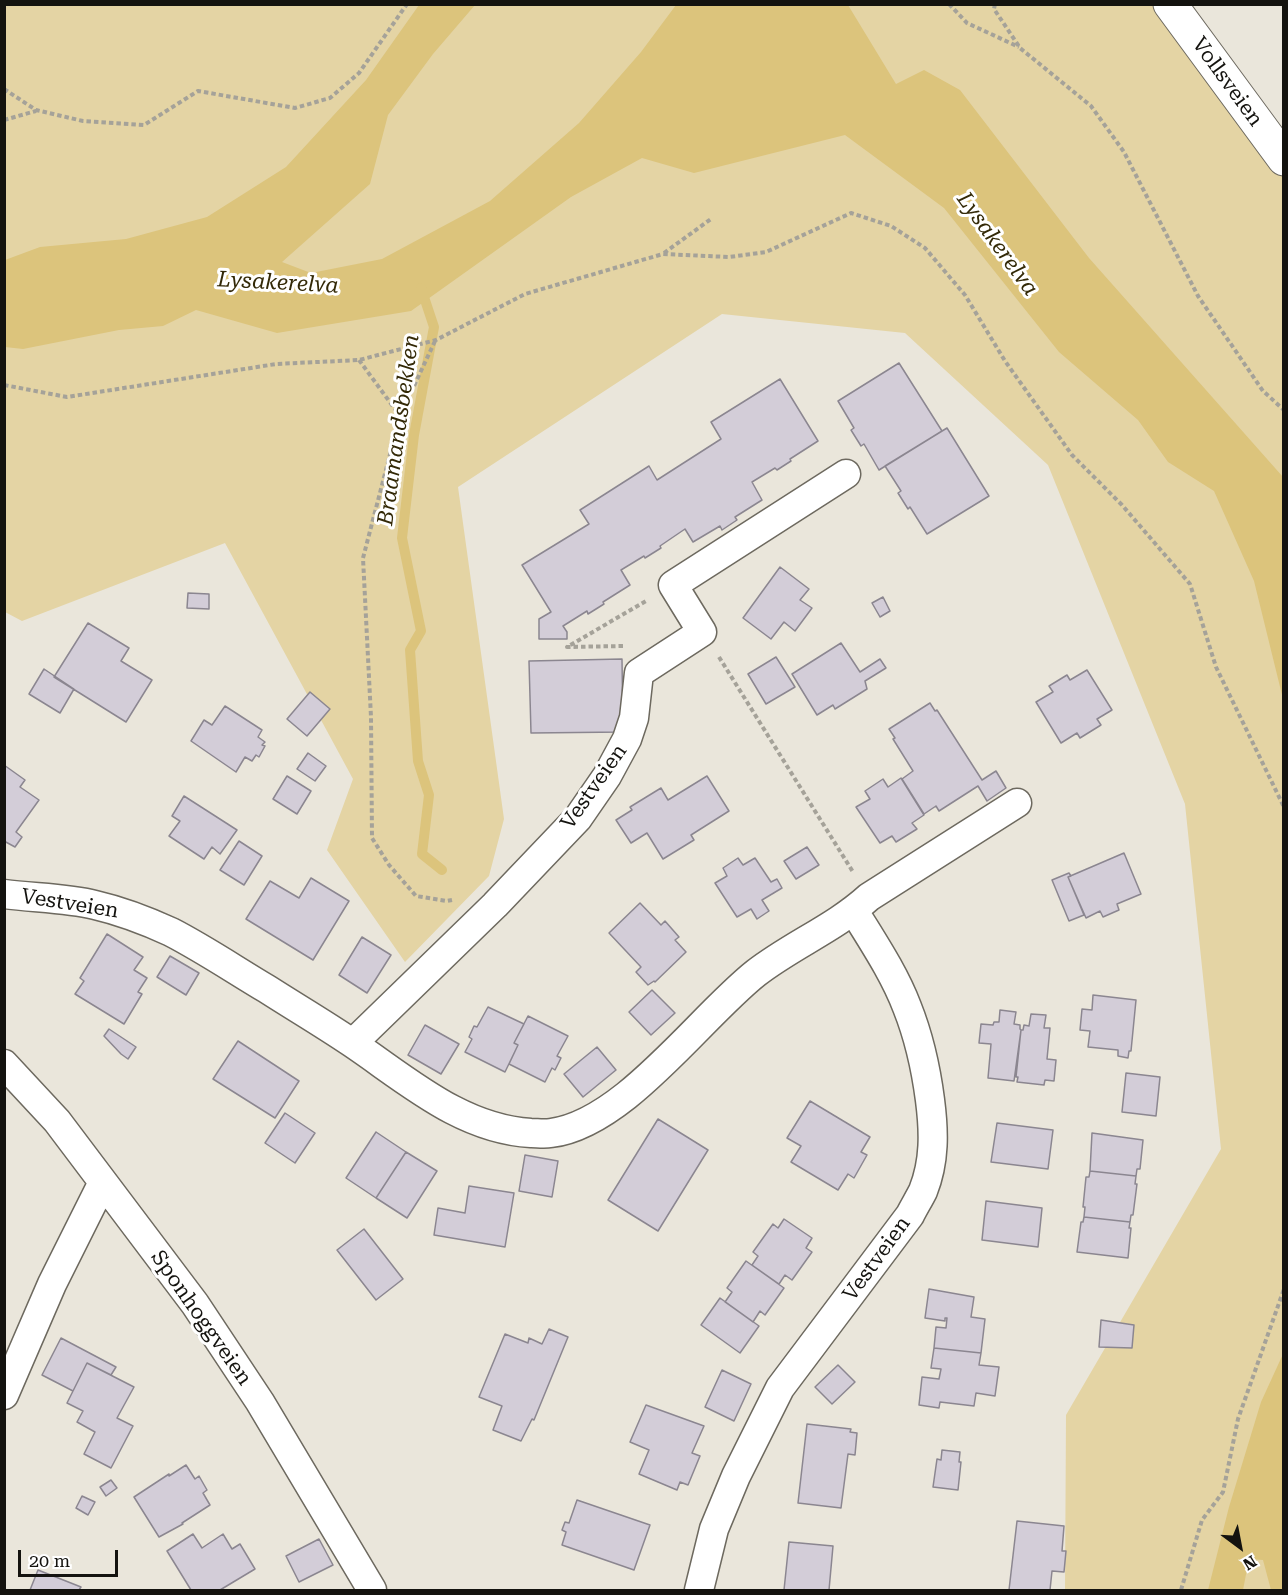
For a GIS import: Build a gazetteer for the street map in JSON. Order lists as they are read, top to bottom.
{
  "streets": {
    "main road": ["Vollsveien"],
    "street": ["Vestveien", "Sponhoggveien"]
  },
  "water": ["Lysakerelva", "Braamandsbekken"],
  "scale_bar": "20 m",
  "north": "bottom right"
}
